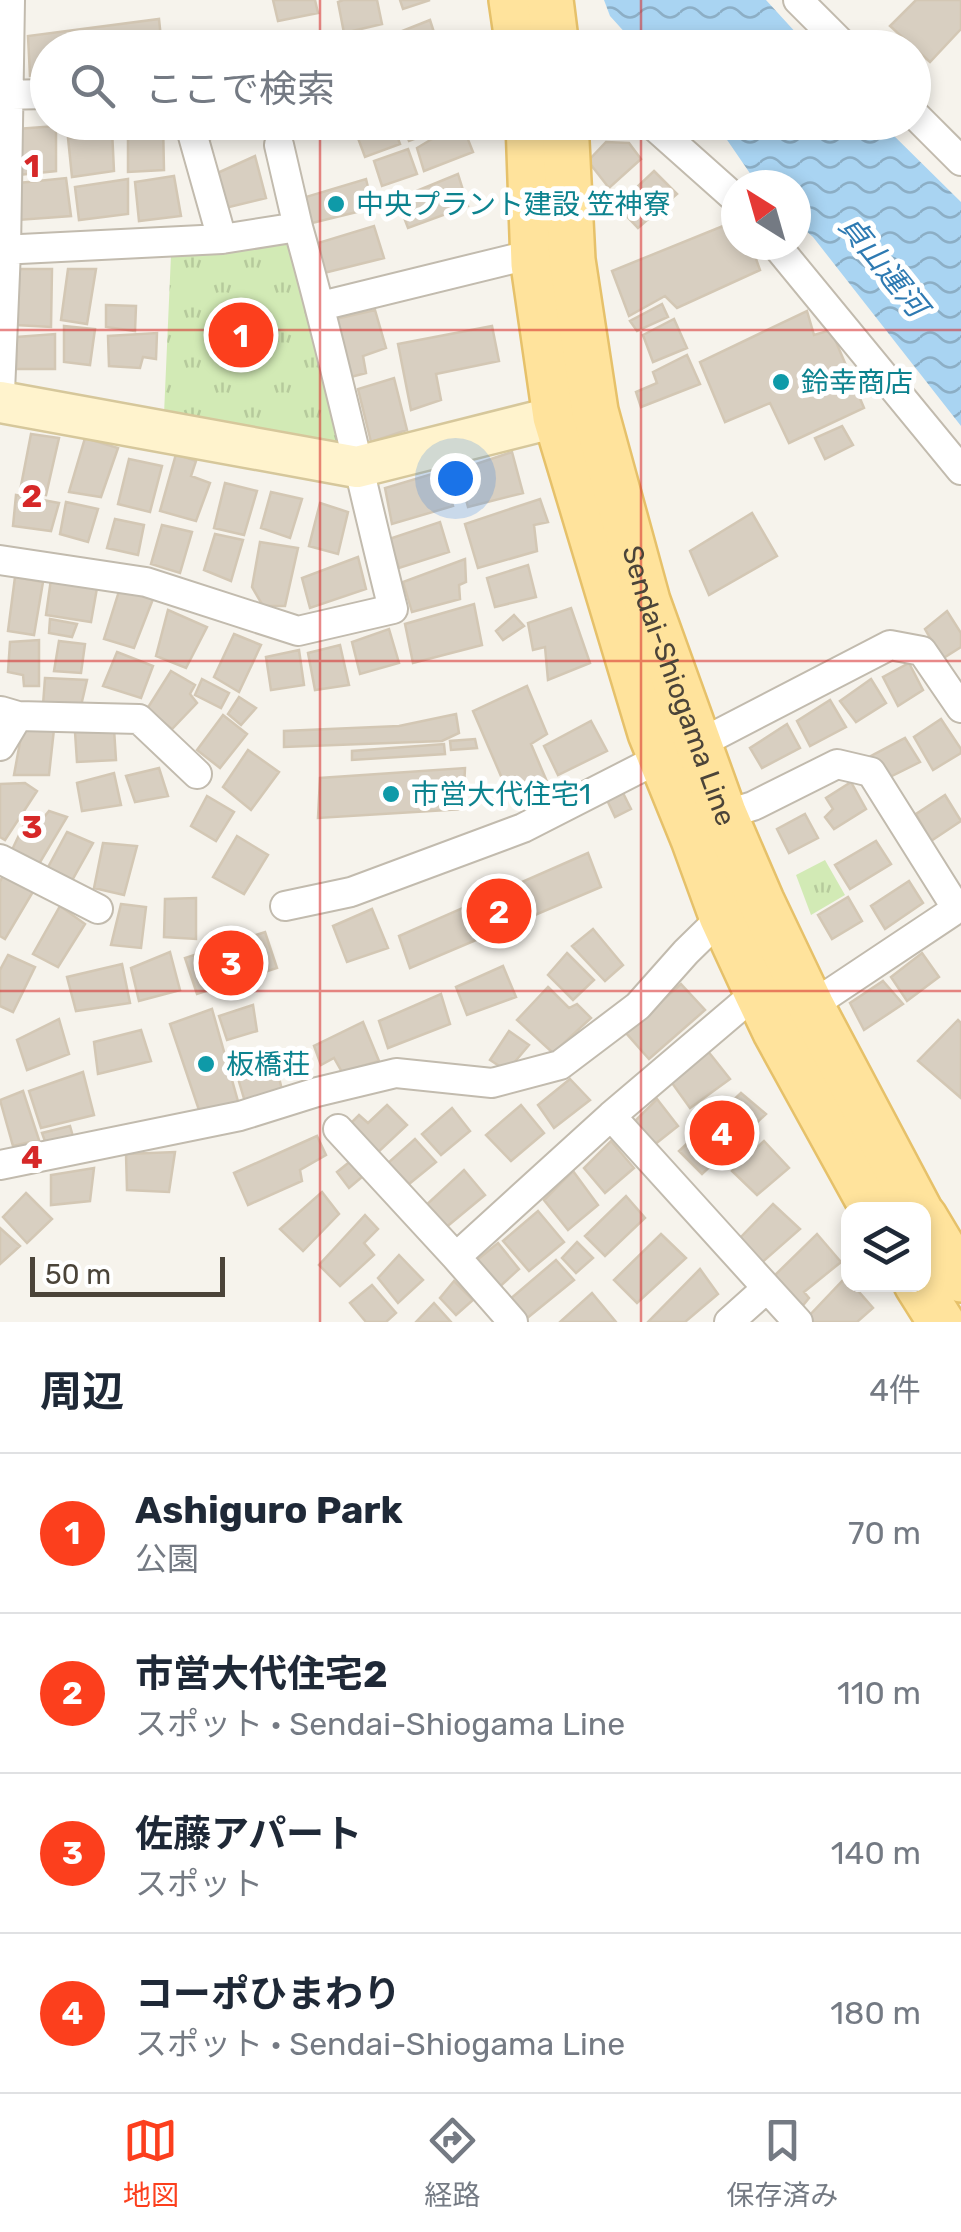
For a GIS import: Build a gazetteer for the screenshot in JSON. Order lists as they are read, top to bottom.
{
  "streets": {
    "main road": ["Sendai-Shiogama Line"]
  },
  "water": ["貞山運河"],
  "places": [
    "中央プラント建設 笠神寮",
    "鈴幸商店",
    "市営大代住宅1",
    "板橋荘"
  ],
  "scale_bar": "50 m",
  "north": "top left",
  "page": {
    "search": "ここで検索",
    "pins": [
      "1",
      "2",
      "3",
      "4"
    ],
    "scale": "50 m",
    "heading": ["周辺", "4件"],
    "list": [
      {
        "mark": "1",
        "name": "Ashiguro Park",
        "note": "公園",
        "value": "70 m"
      },
      {
        "mark": "2",
        "name": "市営大代住宅2",
        "note": "スポット · Sendai-Shiogama Line",
        "value": "110 m"
      },
      {
        "mark": "3",
        "name": "佐藤アパート",
        "note": "スポット",
        "value": "140 m"
      },
      {
        "mark": "4",
        "name": "コーポひまわり",
        "note": "スポット · Sendai-Shiogama Line",
        "value": "180 m"
      }
    ],
    "nav": ["地図", "経路", "保存済み"]
  },
  "grid": {
    "rows": [
      "1",
      "2",
      "3",
      "4"
    ]
  }
}
